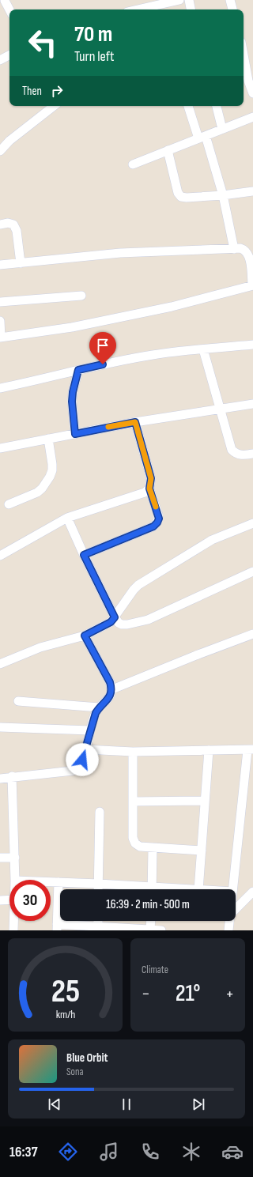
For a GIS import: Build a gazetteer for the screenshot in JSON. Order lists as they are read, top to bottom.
{
  "page": {
    "turn": ["70 m", "Turn left"],
    "then": "Then",
    "limit": "30",
    "trip": "16:39 · 2 min · 500 m",
    "tile": "Climate",
    "heat": ["−", "21°", "+"],
    "song": ["Blue Orbit", "Sona"],
    "tabs": "16:37",
    "gauge": ["25", "km/h"]
  }
}
